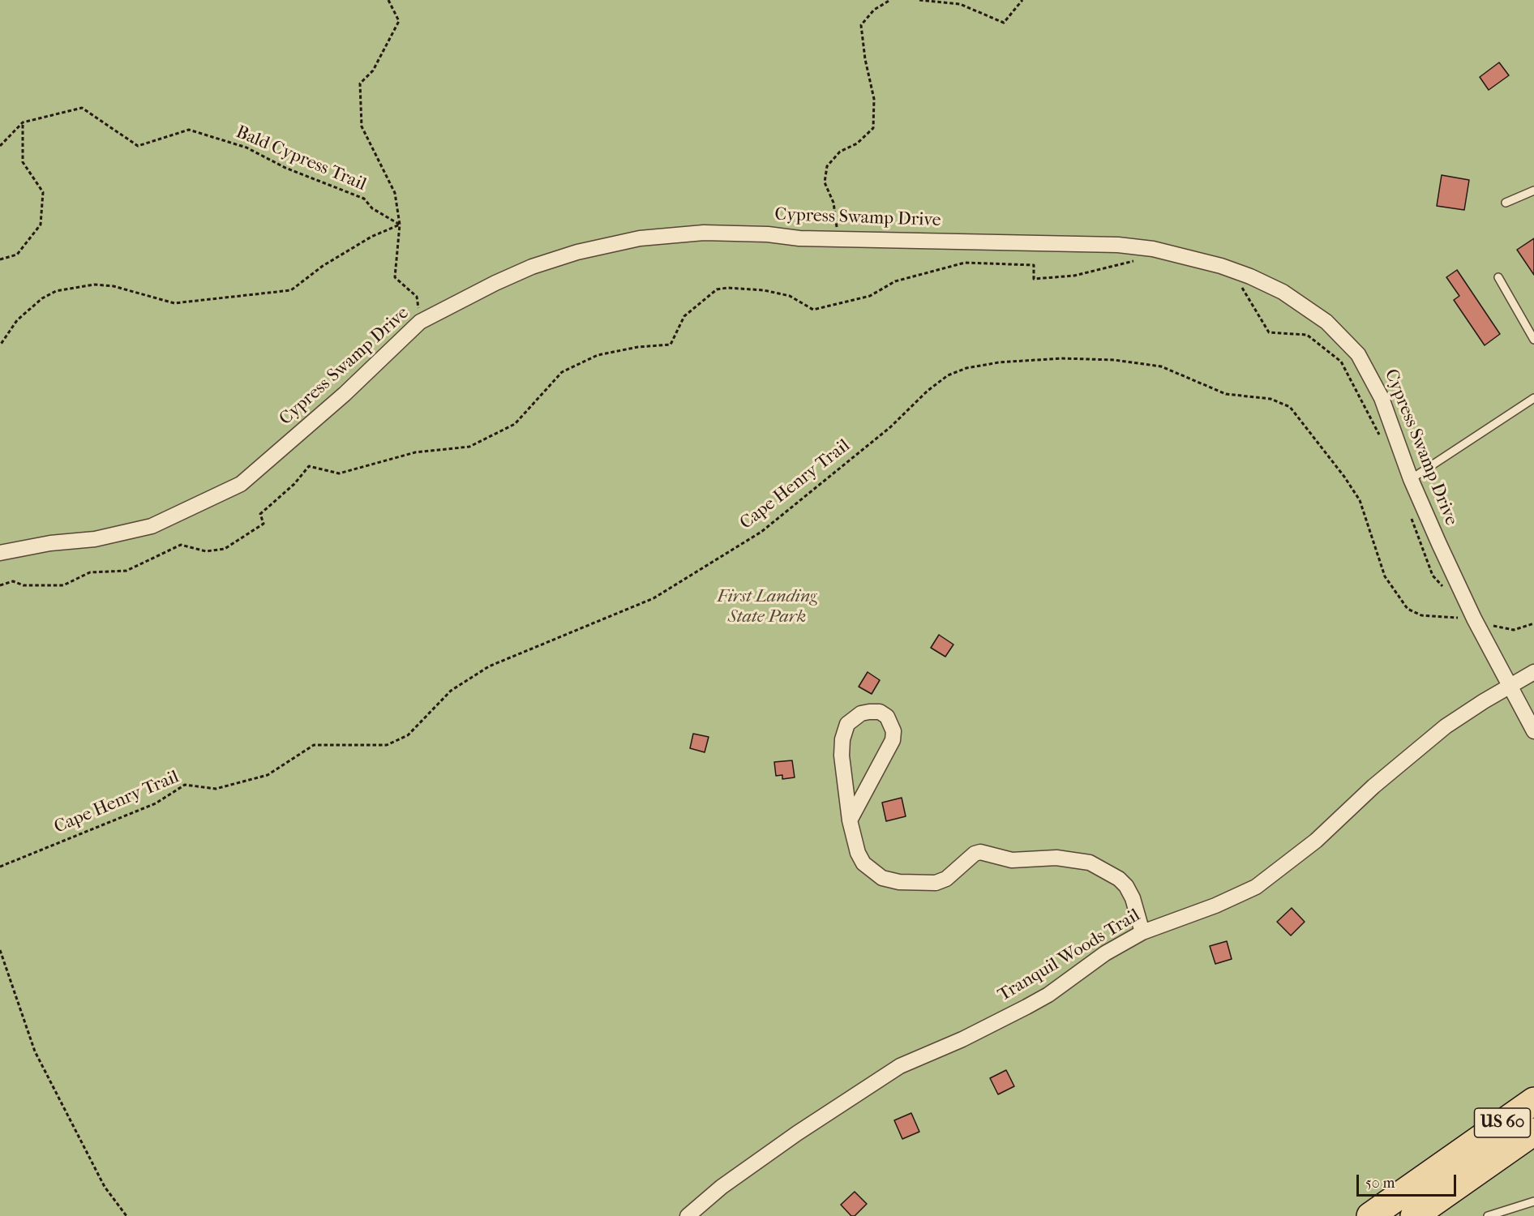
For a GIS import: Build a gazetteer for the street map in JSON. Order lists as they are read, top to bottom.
{
  "streets": {
    "highway": ["US 60"],
    "street": ["Cypress Swamp Drive", "Tranquil Woods Trail"],
    "path": ["Bald Cypress Trail", "Cape Henry Trail"]
  },
  "crossings": [
    ["Cypress Swamp Drive", "Cape Henry Trail"],
    ["Cypress Swamp Drive", "Tranquil Woods Trail"]
  ],
  "parks": ["First Landing State Park"],
  "scale_bar": "50 m"
}
